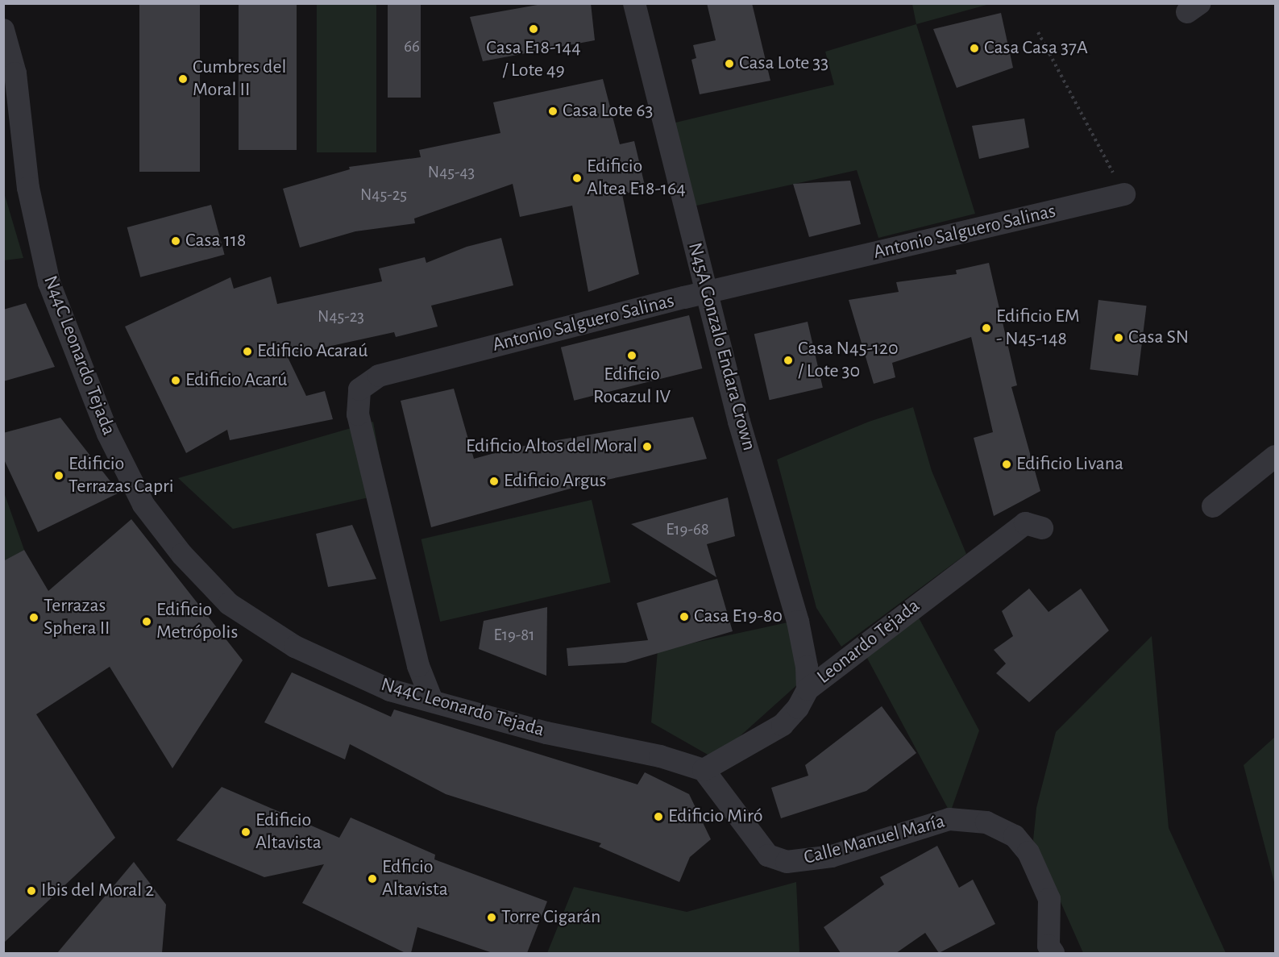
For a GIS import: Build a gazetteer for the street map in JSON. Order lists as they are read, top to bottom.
{
  "streets": {
    "street": [
      "Antonio Salguero Salinas",
      "N45A Gonzalo Endara Crown",
      "N44C Leonardo Tejada",
      "Leonardo Tejada",
      "Calle Manuel María"
    ]
  },
  "crossings": [
    ["Antonio Salguero Salinas", "N45A Gonzalo Endara Crown"],
    ["Antonio Salguero Salinas", "N44C Leonardo Tejada"],
    ["N45A Gonzalo Endara Crown", "Leonardo Tejada"],
    ["N44C Leonardo Tejada", "Leonardo Tejada"],
    ["N44C Leonardo Tejada", "Calle Manuel María"],
    ["Leonardo Tejada", "Calle Manuel María"]
  ],
  "places": [
    "Casa E18-144 / Lote 49",
    "Casa Casa 37A",
    "Casa Lote 33",
    "Cumbres del Moral II",
    "Casa Lote 63",
    "Edificio Altea E18-164",
    "Casa 118",
    "Edificio EM - N45-148",
    "Casa SN",
    "Edificio Acaraú",
    "Edificio Rocazul IV",
    "Casa N45-120 / Lote 30",
    "Edificio Acarú",
    "Edificio Altos del Moral",
    "Edificio Livana",
    "Edificio Terrazas Capri",
    "Edificio Argus",
    "Casa E19-80",
    "Terrazas Sphera II",
    "Edificio Metrópolis",
    "Edificio Miró",
    "Edificio Altavista",
    "Edficio Altavista",
    "Ibis del Moral 2",
    "Torre Cigarán"
  ],
  "house_numbers": [
    "66",
    "N45-43",
    "N45-25",
    "N45-23",
    "E19-68",
    "E19-81"
  ]
}
